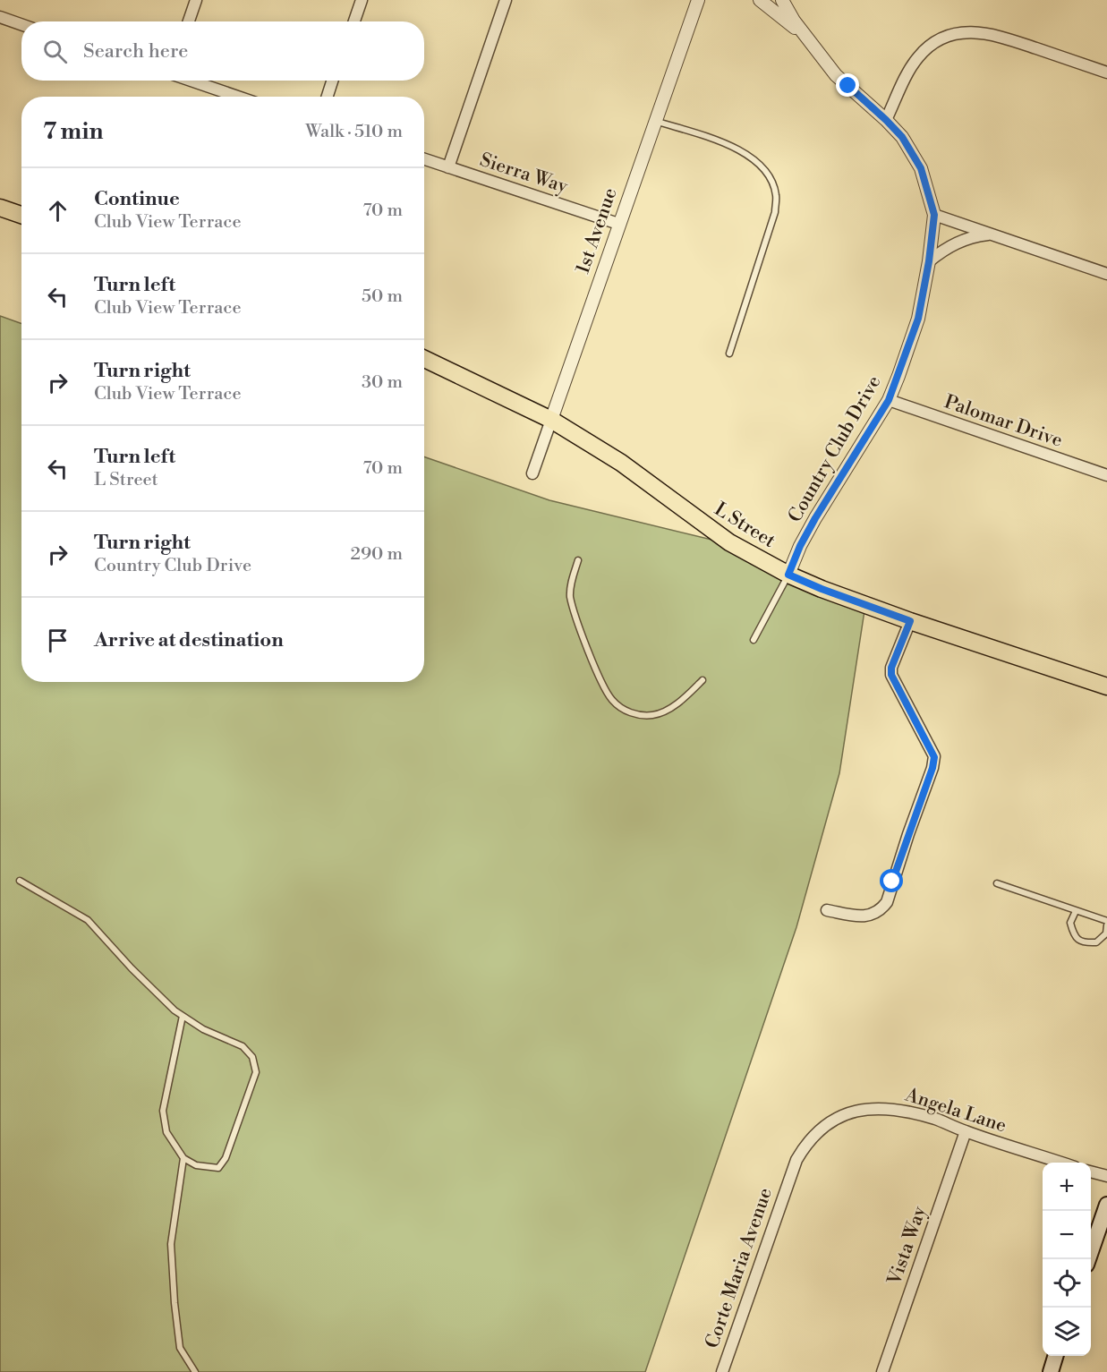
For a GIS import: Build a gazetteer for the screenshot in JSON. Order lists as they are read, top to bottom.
{
  "streets": {
    "main road": ["L Street"],
    "street": [
      "Sierra Way",
      "1st Avenue",
      "Palomar Drive",
      "Country Club Drive",
      "Angela Lane",
      "Vista Way",
      "Corte Maria Avenue"
    ]
  },
  "crossings": [
    ["Sierra Way", "1st Avenue"],
    ["1st Avenue", "L Street"],
    ["Palomar Drive", "Country Club Drive"],
    ["Country Club Drive", "L Street"],
    ["Angela Lane", "Vista Way"],
    ["Angela Lane", "Corte Maria Avenue"]
  ],
  "page": {
    "search": "Search here",
    "heading": ["7 min", "Walk · 510 m"],
    "list": [
      ["Continue", "Club View Terrace", "70 m"],
      ["Turn left", "Club View Terrace", "50 m"],
      ["Turn right", "Club View Terrace", "30 m"],
      ["Turn left", "L Street", "70 m"],
      ["Turn right", "Country Club Drive", "290 m"],
      "Arrive at destination"
    ],
    "map_buttons": ["+", "−"]
  }
}
